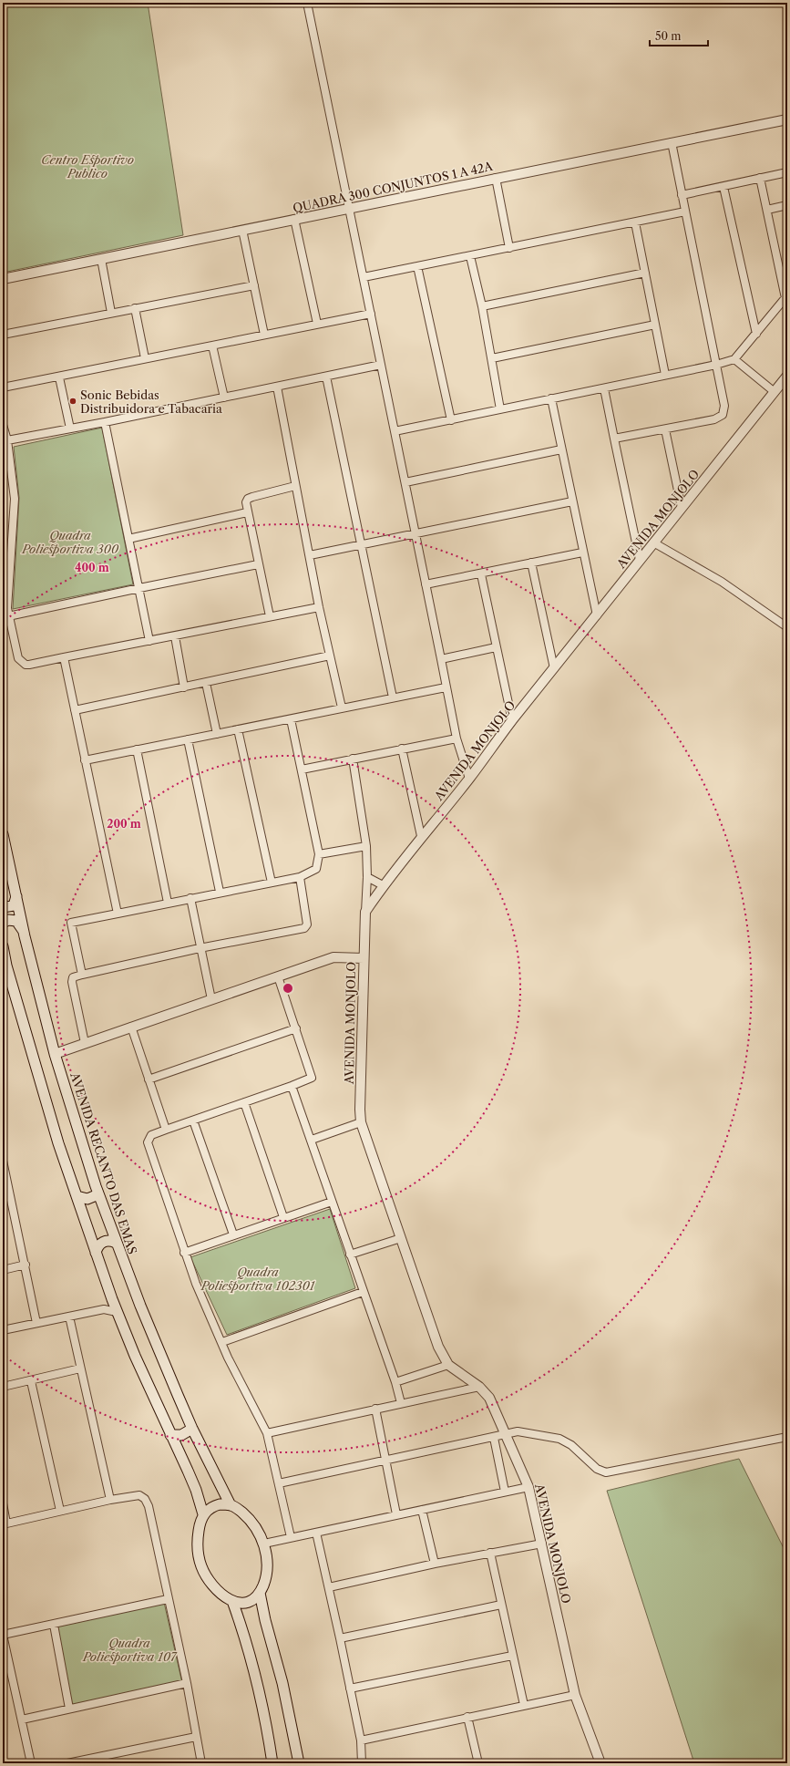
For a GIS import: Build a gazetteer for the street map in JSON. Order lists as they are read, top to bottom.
{
  "streets": {
    "main road": ["AVENIDA RECANTO DAS EMAS"],
    "street": ["QUADRA 300 CONJUNTOS 1 A 42A", "AVENIDA MONJOLO"]
  },
  "parks": [
    "Centro Esportivo Publico",
    "Quadra Poliesportiva 300",
    "Quadra Poliesportiva 102301",
    "Quadra Poliesportiva 107"
  ],
  "places": ["Sonic Bebidas Distribuidora e Tabacaria"],
  "scale_bar": "50 m",
  "rings": ["400 m", "200 m"]
}
